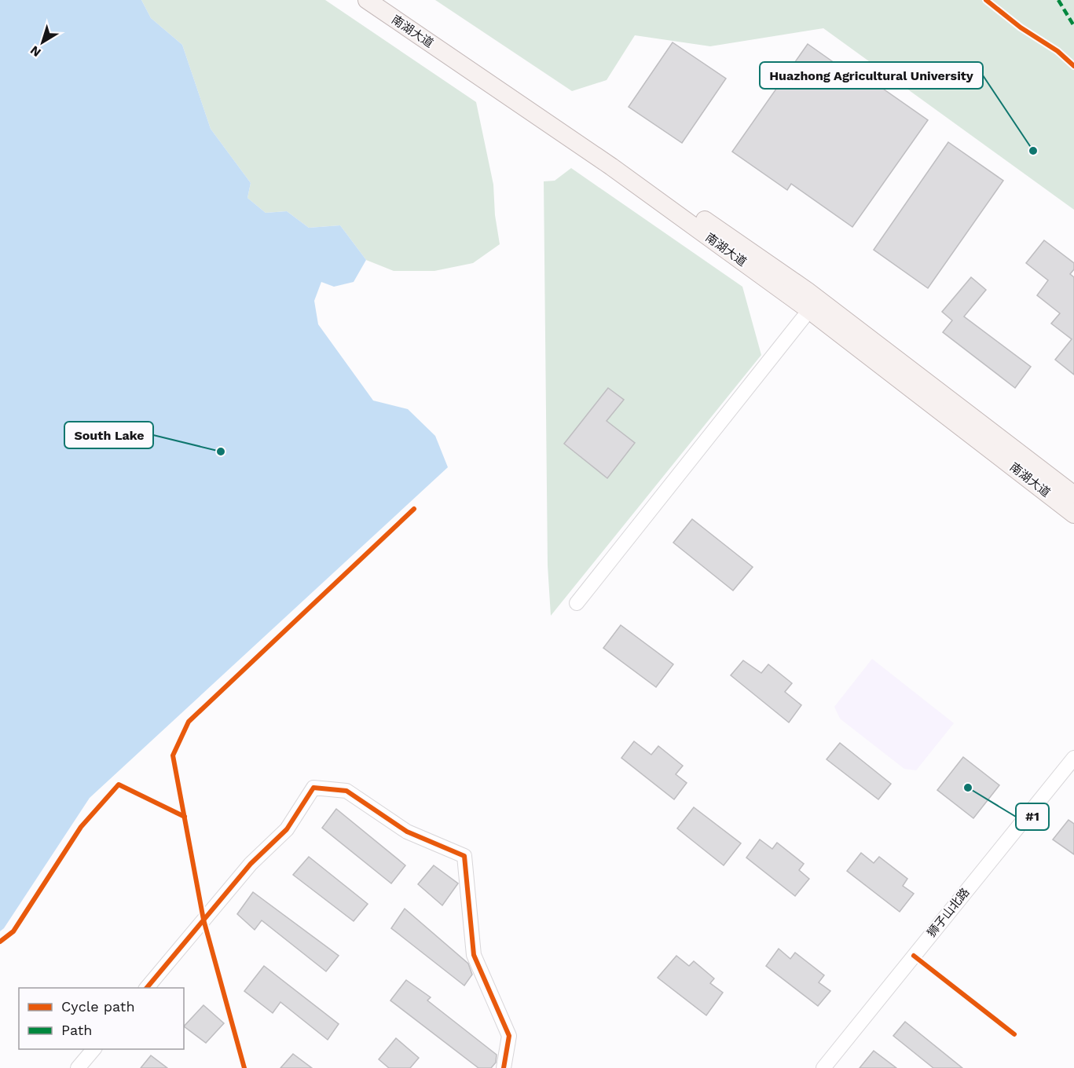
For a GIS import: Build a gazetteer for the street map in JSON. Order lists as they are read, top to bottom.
{
  "streets": {
    "main road": ["南湖大道"],
    "street": ["狮子山北路"]
  },
  "places": ["Huazhong Agricultural University", "South Lake", "#1"],
  "legend": ["Cycle path", "Path"],
  "north": "bottom left"
}
